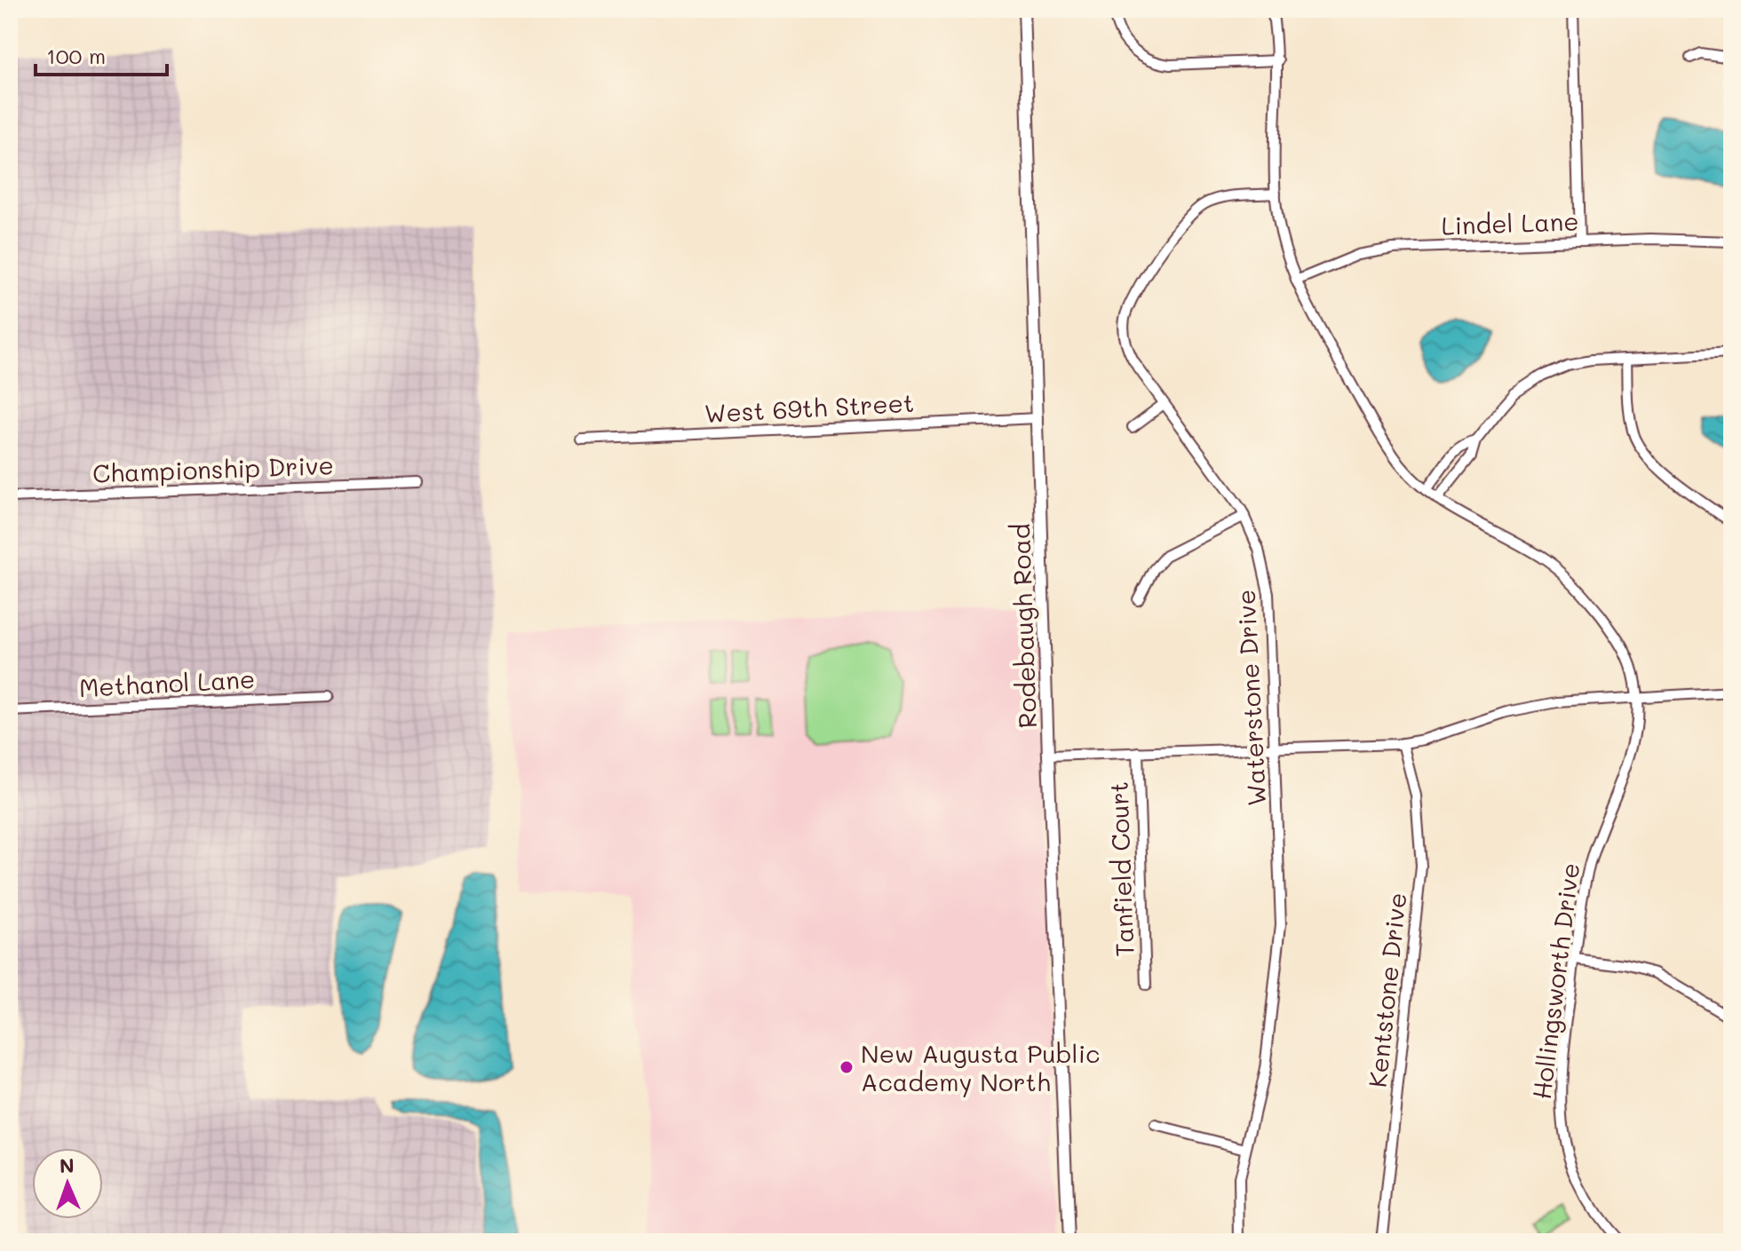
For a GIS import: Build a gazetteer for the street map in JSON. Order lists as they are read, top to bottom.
{
  "streets": {
    "street": [
      "Lindel Lane",
      "West 69th Street",
      "Championship Drive",
      "Rodebaugh Road",
      "Methanol Lane",
      "Waterstone Drive",
      "Tanfield Court",
      "Hollingsworth Drive",
      "Kentstone Drive"
    ]
  },
  "crossings": [
    ["Lindel Lane", "Hollingsworth Drive"],
    ["West 69th Street", "Rodebaugh Road"],
    ["Waterstone Drive", "Hollingsworth Drive"]
  ],
  "places": ["New Augusta Public Academy North"],
  "scale_bar": "100 m",
  "north": "top"
}
